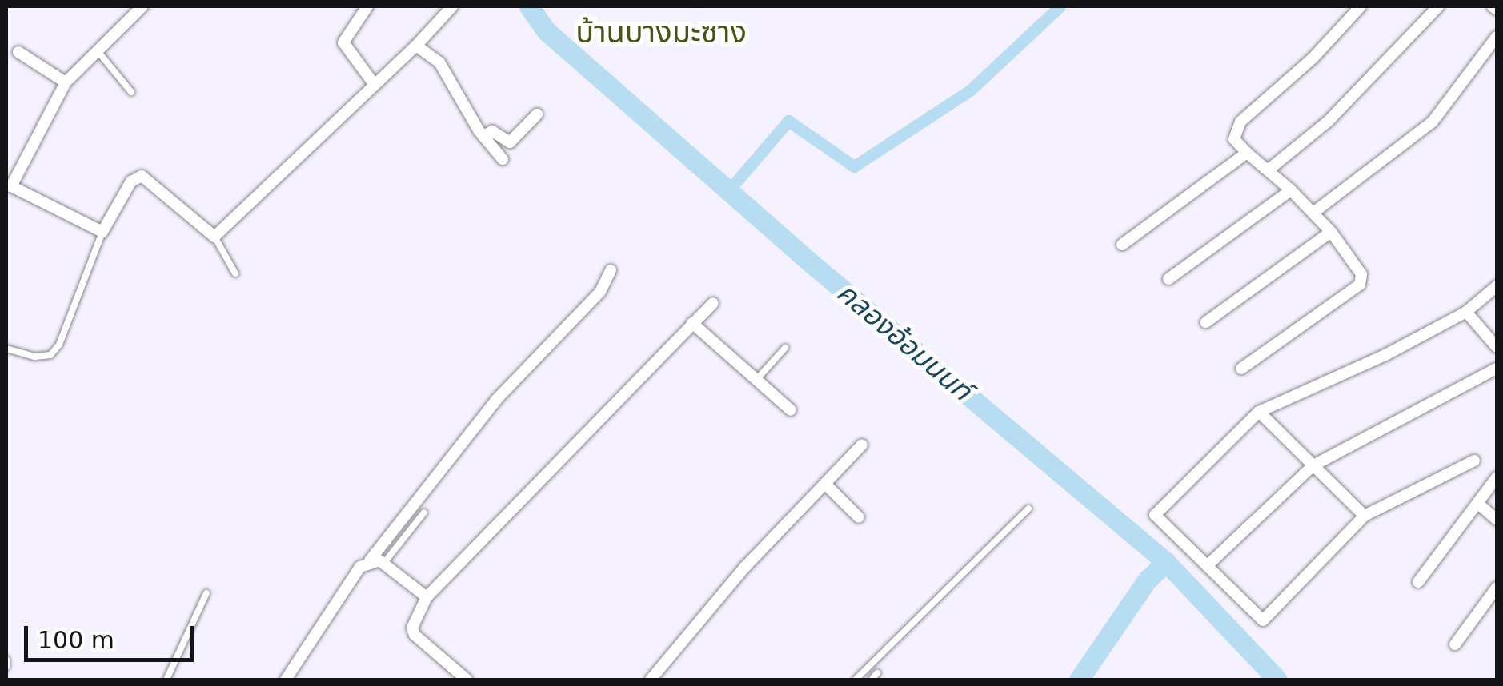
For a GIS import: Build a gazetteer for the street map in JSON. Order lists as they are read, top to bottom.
{
  "districts": ["บ้านบางมะซาง"],
  "water": ["คลองอ้อมนนท์"],
  "scale_bar": "100 m"
}
